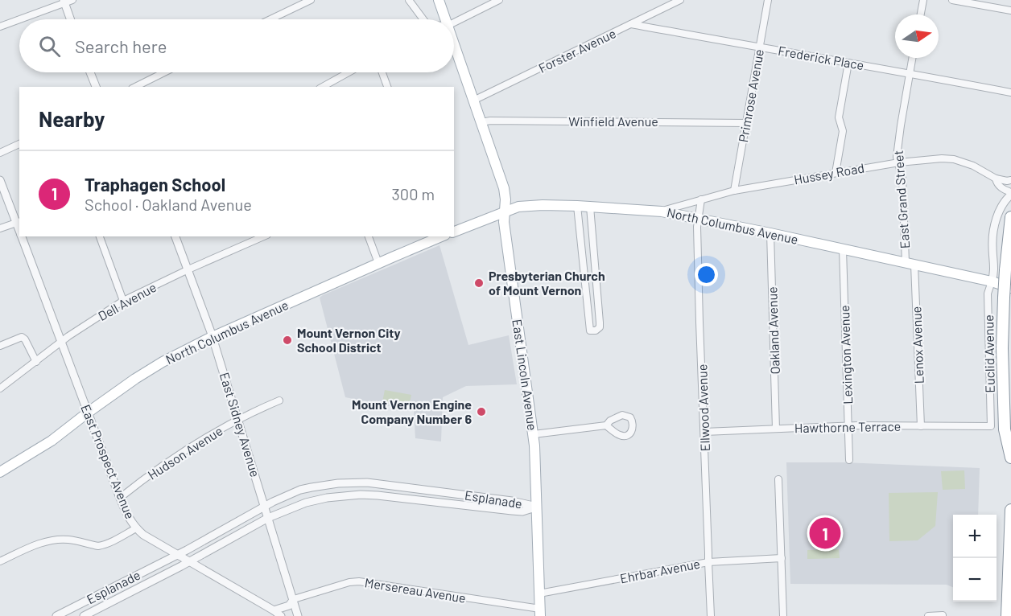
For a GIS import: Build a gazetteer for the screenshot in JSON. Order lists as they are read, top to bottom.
{
  "streets": {
    "main road": ["North Columbus Avenue", "East Lincoln Avenue"],
    "street": [
      "Forster Avenue",
      "Frederick Place",
      "Primrose Avenue",
      "Winfield Avenue",
      "Hussey Road",
      "East Grand Street",
      "Dell Avenue",
      "Oakland Avenue",
      "Lenox Avenue",
      "Euclid Avenue",
      "Lexington Avenue",
      "Ellwood Avenue",
      "East Sidney Avenue",
      "Hawthorne Terrace",
      "Hudson Avenue",
      "East Prospect Avenue",
      "Esplanade",
      "Ehrbar Avenue",
      "Mersereau Avenue"
    ]
  },
  "crossings": [
    ["Forster Avenue", "Frederick Place"],
    ["Forster Avenue", "East Lincoln Avenue"],
    ["Frederick Place", "Primrose Avenue"],
    ["Frederick Place", "East Grand Street"],
    ["Primrose Avenue", "Winfield Avenue"],
    ["Primrose Avenue", "Hussey Road"],
    ["Winfield Avenue", "East Lincoln Avenue"],
    ["Hussey Road", "East Grand Street"],
    ["Hussey Road", "North Columbus Avenue"],
    ["Hussey Road", "Ellwood Avenue"],
    ["East Grand Street", "North Columbus Avenue"],
    ["East Grand Street", "Lenox Avenue"],
    ["North Columbus Avenue", "Oakland Avenue"],
    ["North Columbus Avenue", "Lenox Avenue"],
    ["North Columbus Avenue", "Euclid Avenue"],
    ["North Columbus Avenue", "Lexington Avenue"],
    ["North Columbus Avenue", "East Lincoln Avenue"],
    ["North Columbus Avenue", "Ellwood Avenue"],
    ["North Columbus Avenue", "East Sidney Avenue"],
    ["North Columbus Avenue", "East Prospect Avenue"],
    ["Dell Avenue", "East Sidney Avenue"],
    ["Dell Avenue", "East Prospect Avenue"],
    ["Oakland Avenue", "Hawthorne Terrace"],
    ["Lenox Avenue", "Hawthorne Terrace"],
    ["Euclid Avenue", "Hawthorne Terrace"],
    ["Lexington Avenue", "Hawthorne Terrace"],
    ["East Lincoln Avenue", "Esplanade"],
    ["East Lincoln Avenue", "Ehrbar Avenue"],
    ["East Lincoln Avenue", "Mersereau Avenue"],
    ["Ellwood Avenue", "Hawthorne Terrace"],
    ["Ellwood Avenue", "Ehrbar Avenue"],
    ["East Sidney Avenue", "Hudson Avenue"],
    ["East Sidney Avenue", "Esplanade"],
    ["East Sidney Avenue", "Mersereau Avenue"],
    ["Hudson Avenue", "East Prospect Avenue"],
    ["East Prospect Avenue", "Esplanade"]
  ],
  "places": ["Presbyterian Church of Mount Vernon", "Mount Vernon City School District", "Mount Vernon Engine Company Number 6"],
  "north": "right",
  "page": {
    "search": "Search here",
    "heading": "Nearby",
    "list": [
      {
        "mark": "1",
        "name": "Traphagen School",
        "note": "School · Oakland Avenue",
        "value": "300 m"
      }
    ],
    "map_buttons": ["+", "−"],
    "pins": "1"
  }
}
